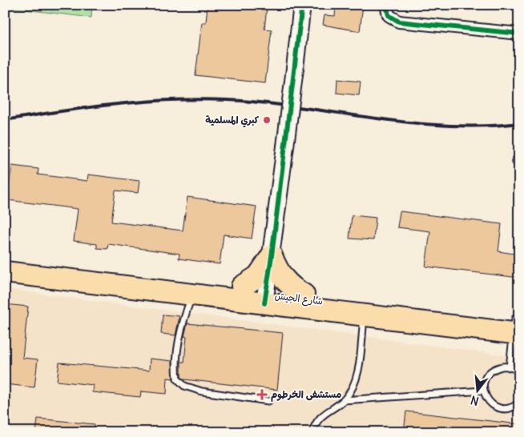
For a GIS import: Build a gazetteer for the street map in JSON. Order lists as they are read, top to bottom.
{
  "streets": {
    "highway": ["شارع الجيش"]
  },
  "places": {
    "other": ["كبري المسلمية"],
    "health": ["مستشفى الخرطوم"]
  },
  "north": "bottom"
}
